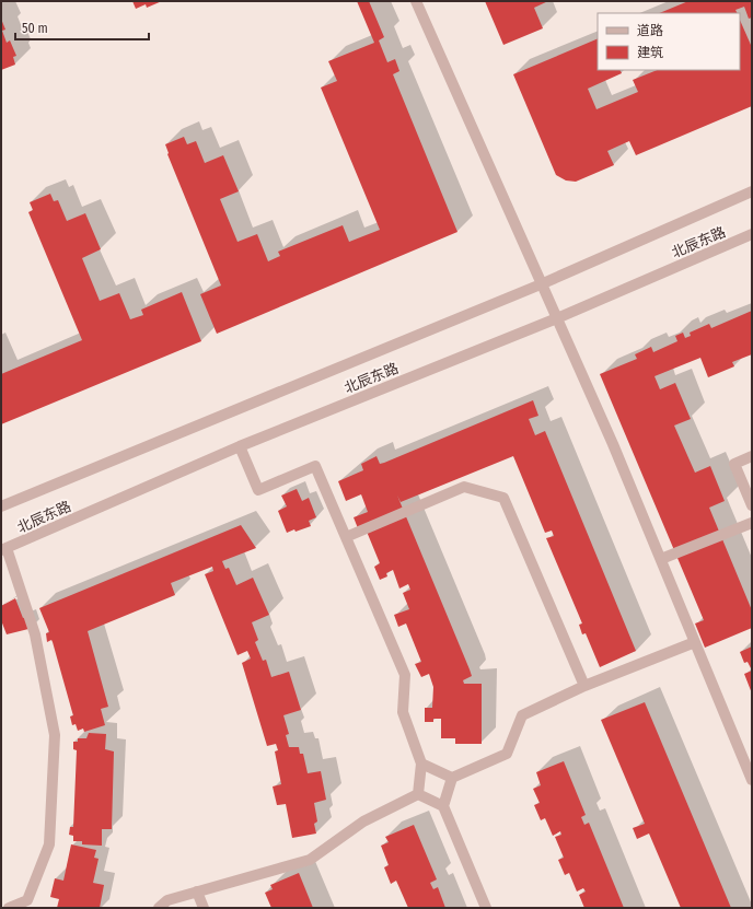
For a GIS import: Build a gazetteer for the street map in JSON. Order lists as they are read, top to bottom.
{
  "streets": {
    "street": ["北辰东路"]
  },
  "legend": ["道路", "建筑"],
  "scale_bar": "50 m"
}
